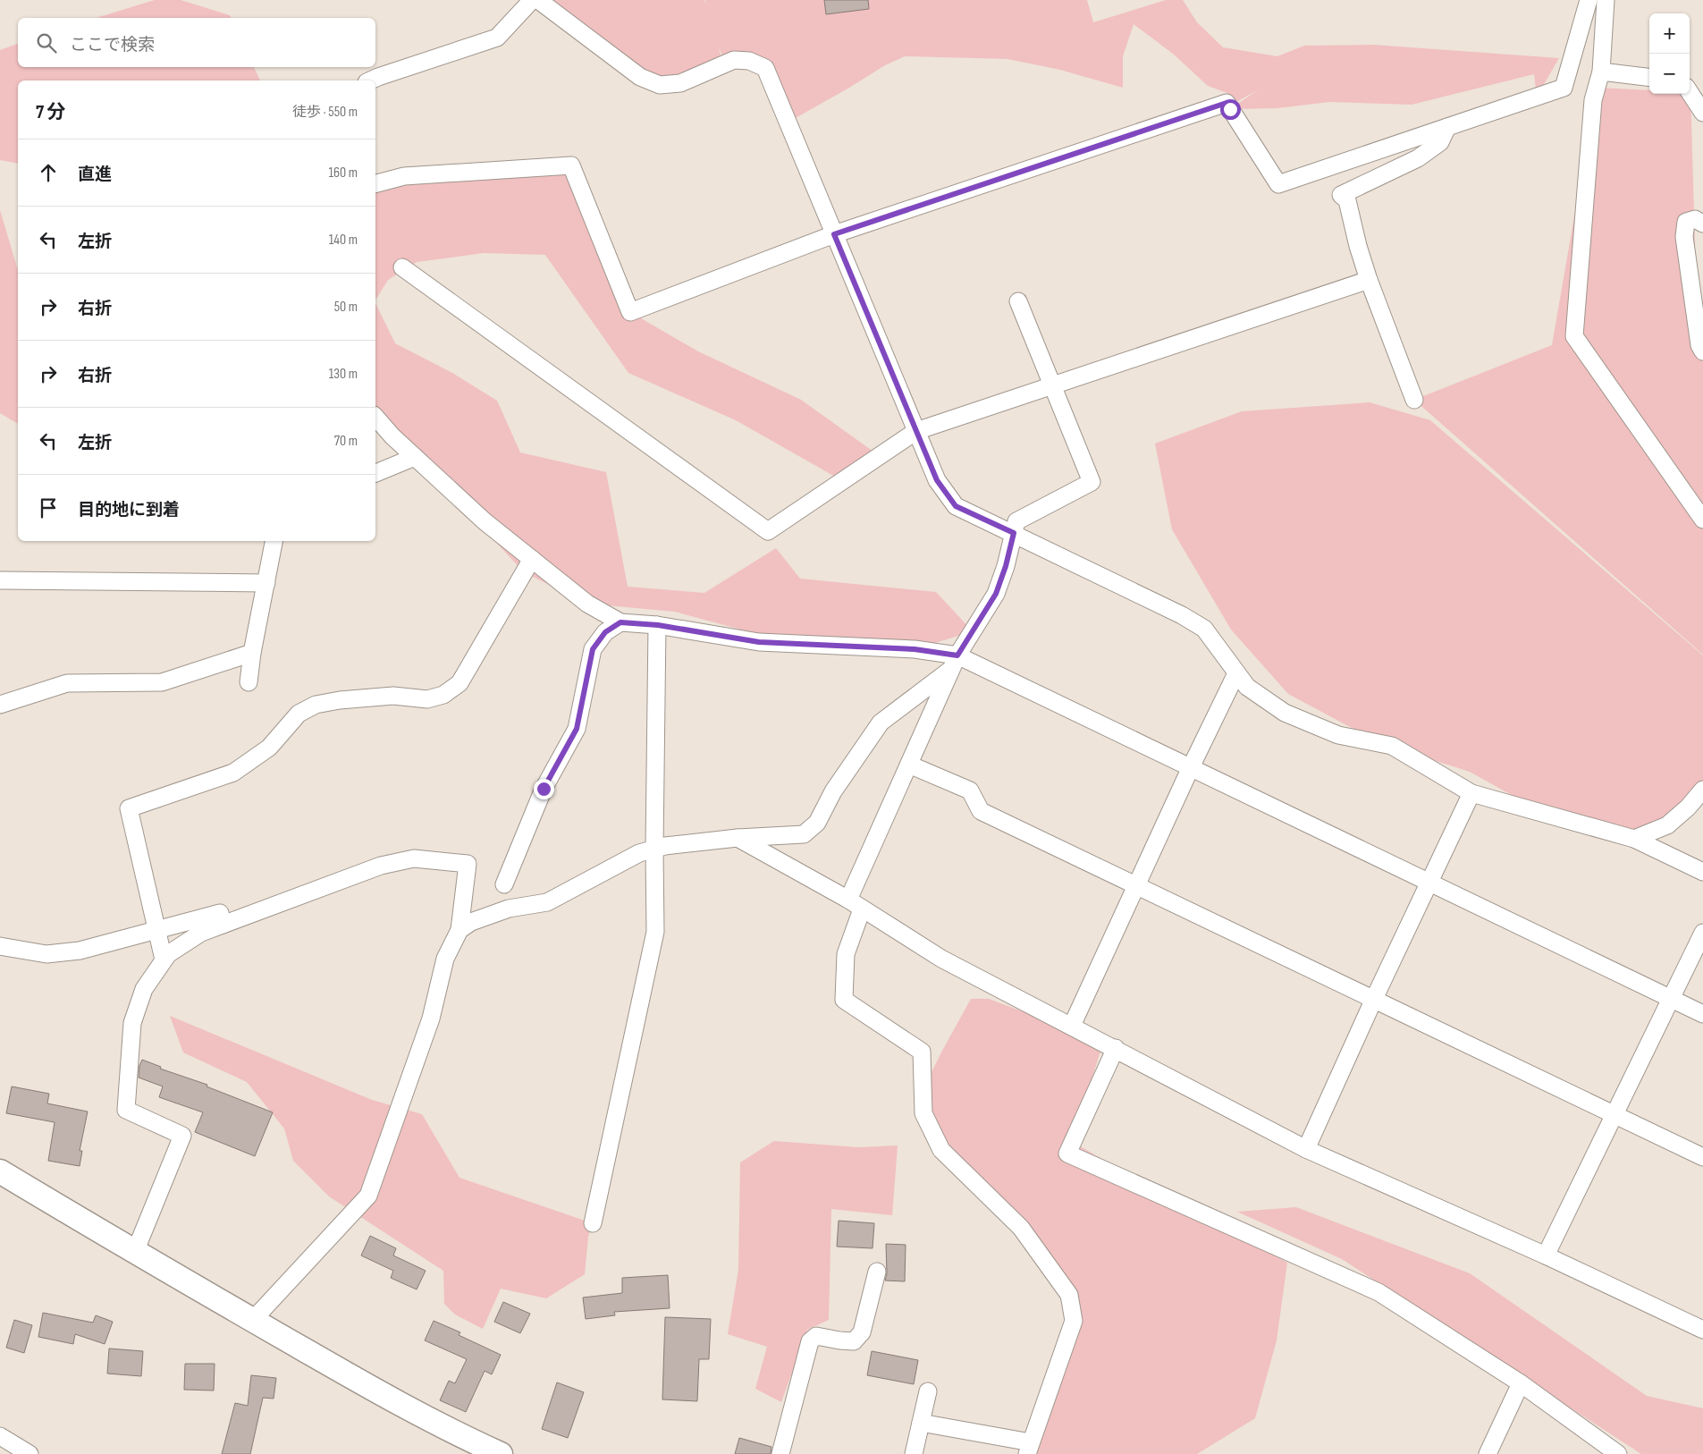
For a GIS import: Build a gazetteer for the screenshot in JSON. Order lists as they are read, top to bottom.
{
  "page": {
    "map_buttons": ["+", "−"],
    "search": "ここで検索",
    "heading": ["7 分", "徒歩 · 550 m"],
    "list": [
      ["直進", "160 m"],
      ["左折", "140 m"],
      ["右折", "50 m"],
      ["右折", "130 m"],
      ["左折", "70 m"],
      "目的地に到着"
    ]
  }
}
